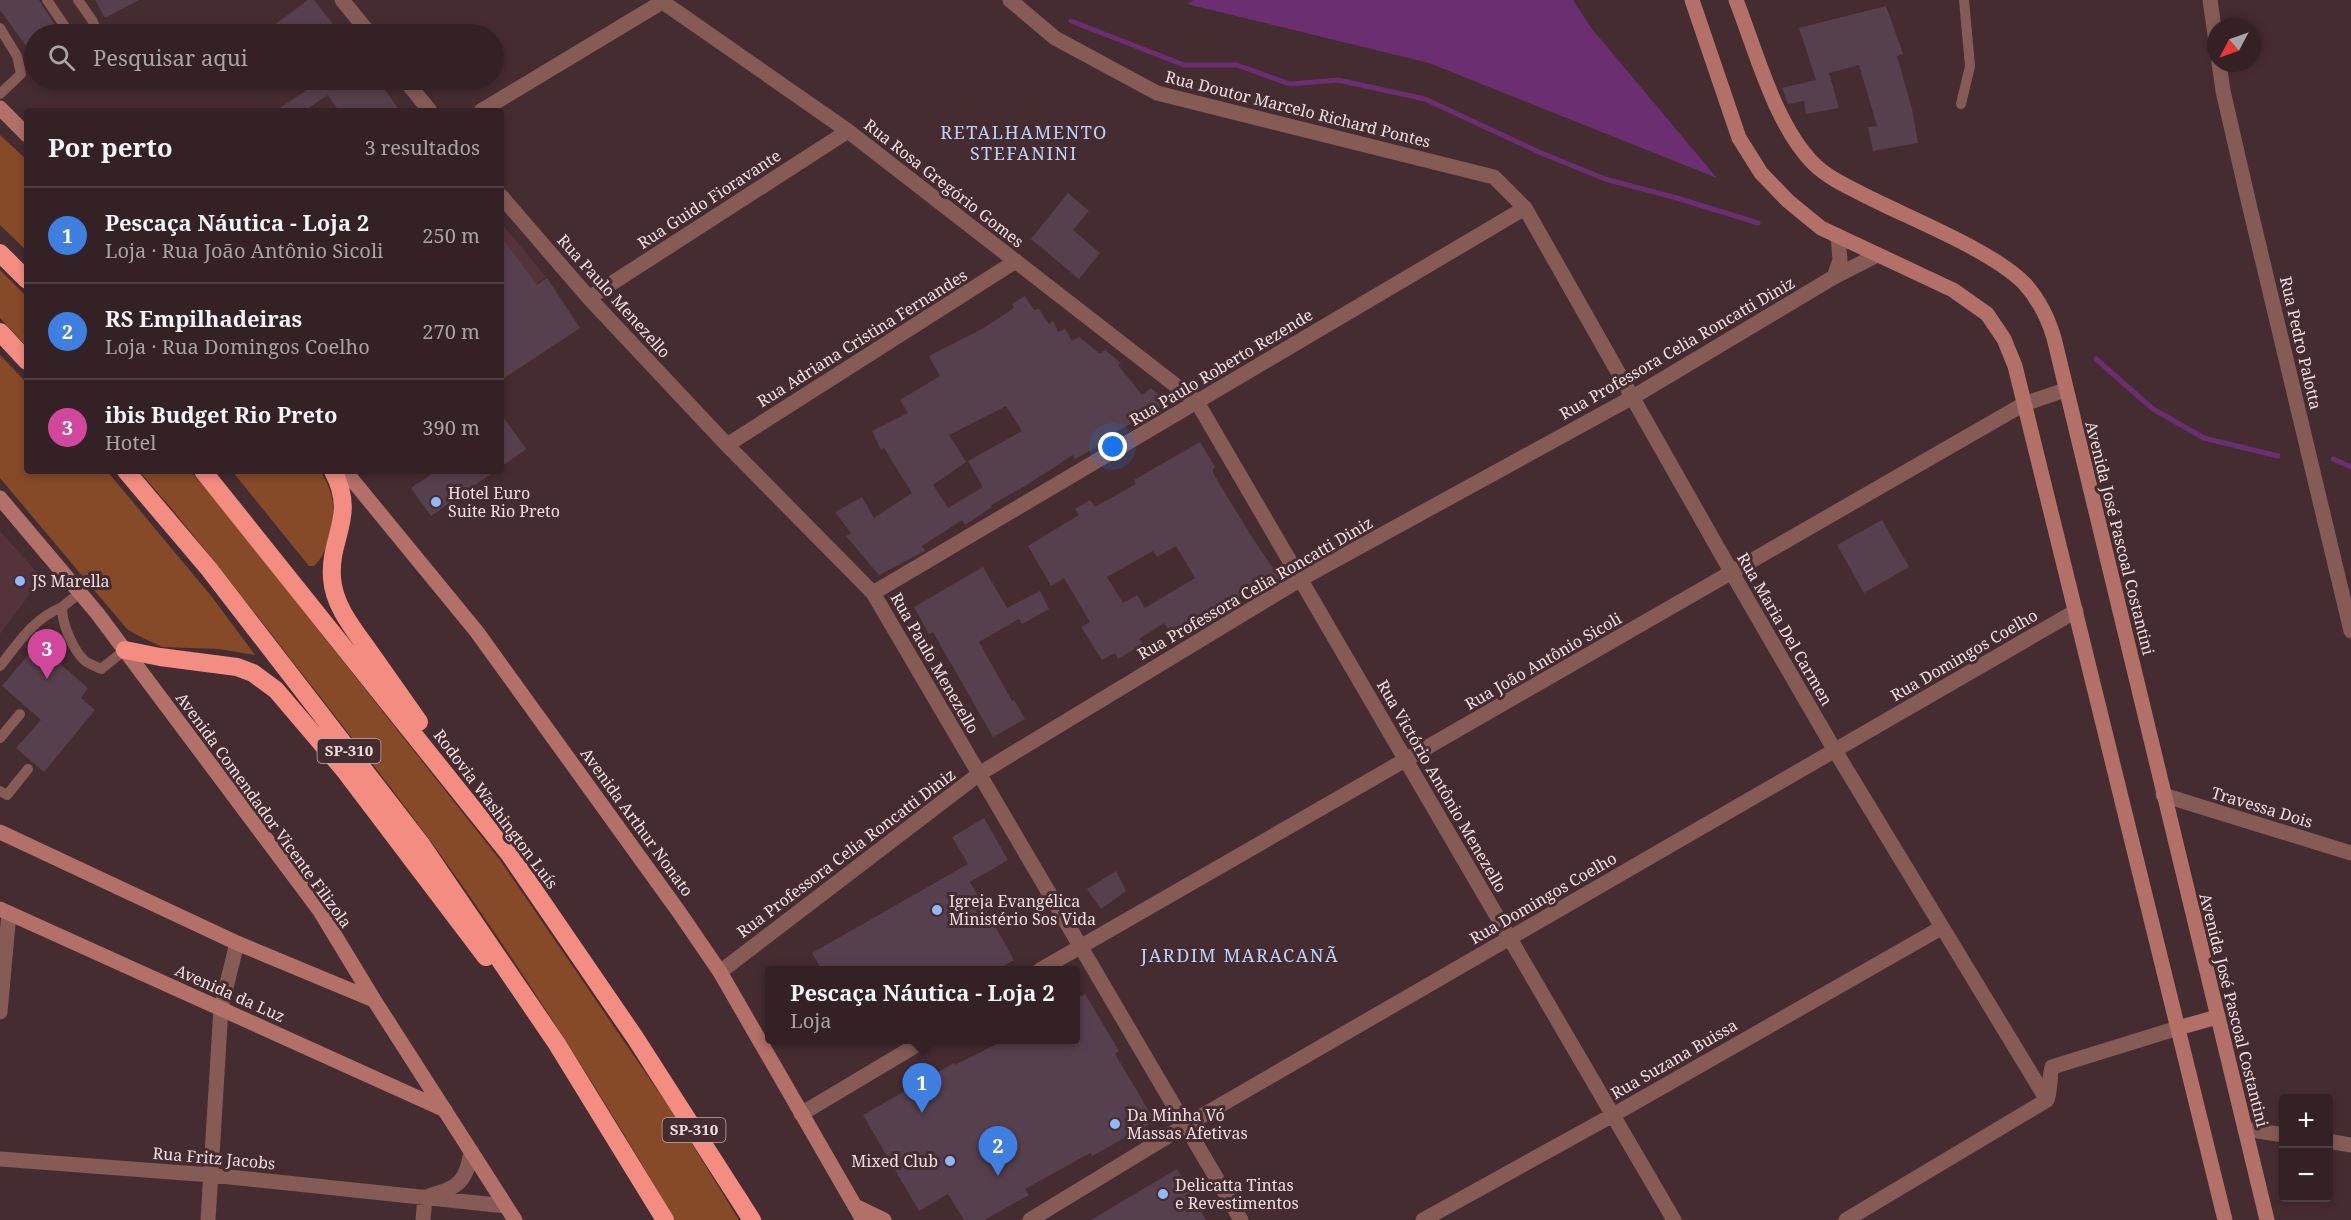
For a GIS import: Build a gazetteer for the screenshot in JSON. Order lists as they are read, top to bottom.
{
  "streets": {
    "highway": ["SP-310", "Rodovia Washington Luís"],
    "main road": [
      "Avenida José Pascoal Costantini",
      "Avenida Comendador Vicente Filizola",
      "Avenida Arthur Nonato",
      "Avenida da Luz"
    ],
    "street": [
      "Rua Doutor Marcelo Richard Pontes",
      "Rua Rosa Gregório Gomes",
      "Rua Guido Fioravante",
      "Rua Paulo Menezello",
      "Rua Adriana Cristina Fernandes",
      "Rua Pedro Palotta",
      "Rua Professora Celia Roncatti Diniz",
      "Rua Paulo Roberto Rezende",
      "Rua Maria Del Carmen",
      "Rua Domingos Coelho",
      "Rua João Antônio Sicoli",
      "Rua Victório Antônio Menezello",
      "Travessa Dois",
      "Rua Suzana Buissa",
      "Rua Fritz Jacobs"
    ]
  },
  "crossings": [
    ["Rua Doutor Marcelo Richard Pontes", "Rua Maria Del Carmen"],
    ["Rua Rosa Gregório Gomes", "Rua Guido Fioravante"],
    ["Rua Rosa Gregório Gomes", "Rua Adriana Cristina Fernandes"],
    ["Rua Rosa Gregório Gomes", "Rua Paulo Roberto Rezende"],
    ["Rua Rosa Gregório Gomes", "Rua Victório Antônio Menezello"],
    ["Rua Guido Fioravante", "Rua Paulo Menezello"],
    ["Rua Paulo Menezello", "Rua Adriana Cristina Fernandes"],
    ["Rua Paulo Menezello", "Rua Professora Celia Roncatti Diniz"],
    ["Rua Paulo Menezello", "Rua Paulo Roberto Rezende"],
    ["Rua Paulo Menezello", "Rua Domingos Coelho"],
    ["Rua Paulo Menezello", "Rua João Antônio Sicoli"],
    ["Rua Professora Celia Roncatti Diniz", "Rua Maria Del Carmen"],
    ["Rua Professora Celia Roncatti Diniz", "Rua Victório Antônio Menezello"],
    ["Rua Professora Celia Roncatti Diniz", "Avenida Arthur Nonato"],
    ["Rua Paulo Roberto Rezende", "Rua Maria Del Carmen"],
    ["Rua Paulo Roberto Rezende", "Rua Victório Antônio Menezello"],
    ["Avenida José Pascoal Costantini", "Rua João Antônio Sicoli"],
    ["Avenida José Pascoal Costantini", "Travessa Dois"],
    ["Rua Maria Del Carmen", "Rua Domingos Coelho"],
    ["Rua Maria Del Carmen", "Rua João Antônio Sicoli"],
    ["Rua Maria Del Carmen", "Rua Suzana Buissa"],
    ["Rua Domingos Coelho", "Rua Victório Antônio Menezello"],
    ["Rua João Antônio Sicoli", "Rua Victório Antônio Menezello"],
    ["Rua Victório Antônio Menezello", "Rua Suzana Buissa"],
    ["Avenida Comendador Vicente Filizola", "Avenida da Luz"],
    ["Avenida Comendador Vicente Filizola", "Rua Fritz Jacobs"]
  ],
  "districts": ["RETALHAMENTO STEFANINI", "JARDIM MARACANÃ"],
  "places": [
    "Hotel Euro Suite Rio Preto",
    "JS Marella",
    "Igreja Evangélica Ministério Sos Vida",
    "Da Minha Vó Massas Afetivas",
    "Mixed Club",
    "Delicatta Tintas e Revestimentos"
  ],
  "north": "bottom left",
  "page": {
    "search": "Pesquisar aqui",
    "heading": ["Por perto", "3 resultados"],
    "list": [
      {
        "mark": "1",
        "name": "Pescaça Náutica - Loja 2",
        "note": "Loja · Rua João Antônio Sicoli",
        "value": "250 m"
      },
      {
        "mark": "2",
        "name": "RS Empilhadeiras",
        "note": "Loja · Rua Domingos Coelho",
        "value": "270 m"
      },
      {
        "mark": "3",
        "name": "ibis Budget Rio Preto",
        "note": "Hotel",
        "value": "390 m"
      }
    ],
    "pins": ["3", "1", "2"],
    "popup": ["Pescaça Náutica - Loja 2", "Loja"],
    "map_buttons": ["+", "−"]
  }
}
